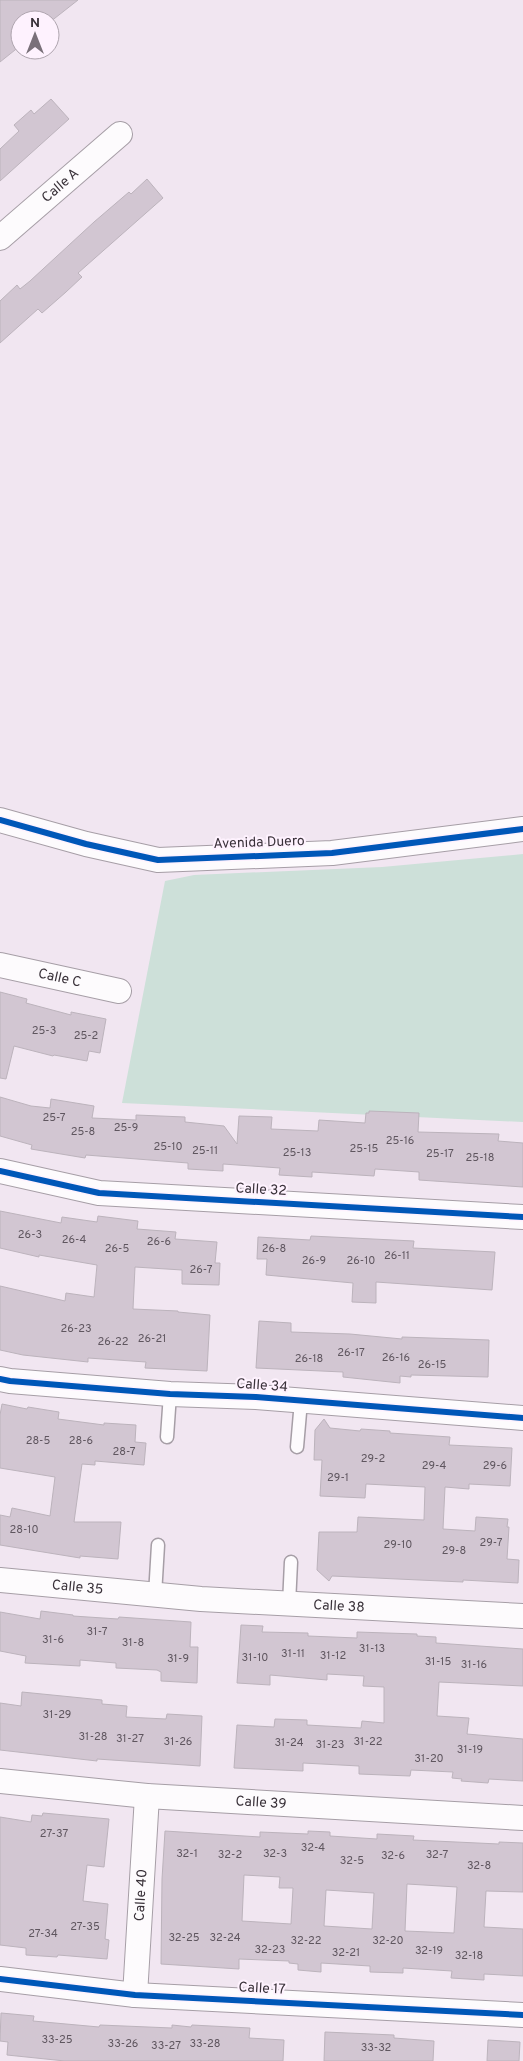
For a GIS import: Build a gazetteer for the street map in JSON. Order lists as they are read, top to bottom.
{
  "streets": {
    "street": [
      "Calle A",
      "Avenida Duero",
      "Calle C",
      "Calle 32",
      "Calle 34",
      "Calle 35",
      "Calle 38",
      "Calle 39",
      "Calle 40",
      "Calle 17"
    ]
  },
  "crossings": [
    ["Calle 35", "Calle 38"],
    ["Calle 39", "Calle 40"],
    ["Calle 40", "Calle 17"]
  ],
  "house_numbers": [
    "25-3",
    "25-2",
    "25-7",
    "25-9",
    "25-8",
    "25-16",
    "25-10",
    "25-15",
    "25-11",
    "25-13",
    "25-17",
    "25-18",
    "26-3",
    "26-4",
    "26-6",
    "26-5",
    "26-8",
    "26-11",
    "26-9",
    "26-10",
    "26-7",
    "26-23",
    "26-21",
    "26-22",
    "26-17",
    "26-16",
    "26-18",
    "26-15",
    "28-5",
    "28-6",
    "28-7",
    "29-2",
    "29-4",
    "29-6",
    "29-1",
    "28-10",
    "29-7",
    "29-10",
    "29-8",
    "31-7",
    "31-6",
    "31-8",
    "31-13",
    "31-11",
    "31-12",
    "31-10",
    "31-9",
    "31-15",
    "31-16",
    "31-29",
    "31-28",
    "31-27",
    "31-26",
    "31-22",
    "31-24",
    "31-23",
    "31-19",
    "31-20",
    "27-37",
    "32-4",
    "32-1",
    "32-3",
    "32-2",
    "32-7",
    "32-6",
    "32-5",
    "32-8",
    "27-35",
    "27-34",
    "32-25",
    "32-24",
    "32-22",
    "32-20",
    "32-23",
    "32-19",
    "32-21",
    "32-18",
    "33-25",
    "33-26",
    "33-28",
    "33-27",
    "33-32"
  ],
  "north": "top"
}
